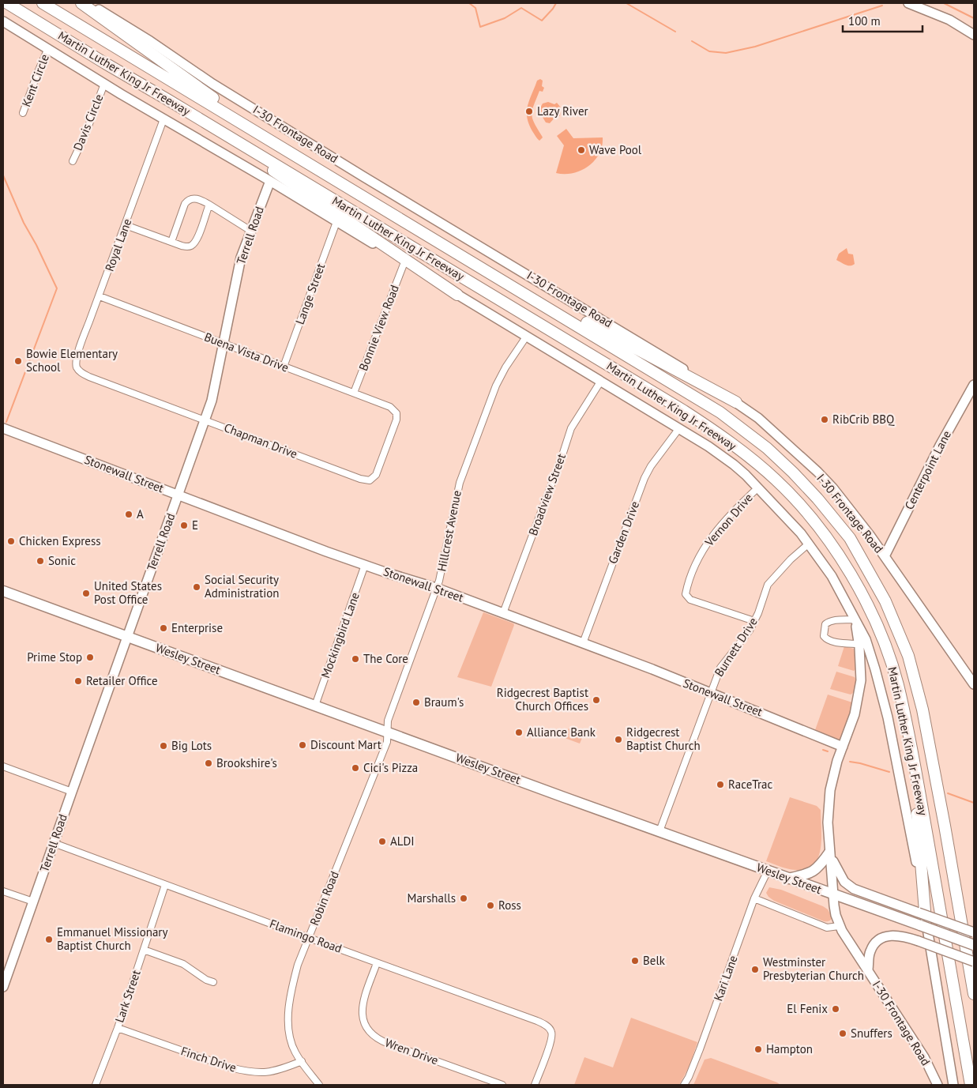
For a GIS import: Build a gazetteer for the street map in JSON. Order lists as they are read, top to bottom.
{
  "streets": {
    "highway": ["Martin Luther King Jr Freeway"],
    "main road": [
      "I-30 Frontage Road",
      "Terrell Road",
      "Centerpoint Lane",
      "Stonewall Street",
      "Wesley Street"
    ],
    "street": [
      "Kent Circle",
      "Davis Circle",
      "Royal Lane",
      "Lange Street",
      "Bonnie View Road",
      "Buena Vista Drive",
      "Chapman Drive",
      "Broadview Street",
      "Vernon Drive",
      "Hillcrest Avenue",
      "Garden Drive",
      "Mockingbird Lane",
      "Burnett Drive",
      "Robin Road",
      "Flamingo Road",
      "Kari Lane",
      "Lark Street",
      "Wren Drive",
      "Finch Drive"
    ]
  },
  "crossings": [
    ["Kent Circle", "I-30 Frontage Road"],
    ["Davis Circle", "I-30 Frontage Road"],
    ["I-30 Frontage Road", "Terrell Road"],
    ["I-30 Frontage Road", "Royal Lane"],
    ["I-30 Frontage Road", "Lange Street"],
    ["I-30 Frontage Road", "Bonnie View Road"],
    ["I-30 Frontage Road", "Centerpoint Lane"],
    ["I-30 Frontage Road", "Stonewall Street"],
    ["I-30 Frontage Road", "Broadview Street"],
    ["I-30 Frontage Road", "Vernon Drive"],
    ["I-30 Frontage Road", "Hillcrest Avenue"],
    ["I-30 Frontage Road", "Garden Drive"],
    ["I-30 Frontage Road", "Burnett Drive"],
    ["I-30 Frontage Road", "Wesley Street"],
    ["Terrell Road", "Buena Vista Drive"],
    ["Terrell Road", "Chapman Drive"],
    ["Terrell Road", "Stonewall Street"],
    ["Terrell Road", "Wesley Street"],
    ["Terrell Road", "Flamingo Road"],
    ["Royal Lane", "Buena Vista Drive"],
    ["Royal Lane", "Chapman Drive"],
    ["Lange Street", "Buena Vista Drive"],
    ["Bonnie View Road", "Buena Vista Drive"],
    ["Buena Vista Drive", "Chapman Drive"],
    ["Stonewall Street", "Broadview Street"],
    ["Stonewall Street", "Hillcrest Avenue"],
    ["Stonewall Street", "Garden Drive"],
    ["Stonewall Street", "Mockingbird Lane"],
    ["Stonewall Street", "Burnett Drive"],
    ["Vernon Drive", "Burnett Drive"],
    ["Hillcrest Avenue", "Wesley Street"],
    ["Hillcrest Avenue", "Robin Road"],
    ["Mockingbird Lane", "Wesley Street"],
    ["Burnett Drive", "Wesley Street"],
    ["Wesley Street", "Robin Road"],
    ["Wesley Street", "Kari Lane"],
    ["Robin Road", "Flamingo Road"],
    ["Robin Road", "Finch Drive"],
    ["Flamingo Road", "Lark Street"],
    ["Flamingo Road", "Wren Drive"],
    ["Lark Street", "Finch Drive"]
  ],
  "places": [
    "Lazy River",
    "Wave Pool",
    "Bowie Elementary School",
    "RibCrib BBQ",
    "A",
    "E",
    "Chicken Express",
    "Sonic",
    "Social Security Administration",
    "United States Post Office",
    "Enterprise",
    "Prime Stop",
    "The Core",
    "Retailer Office",
    "Ridgecrest Baptist Church Offices",
    "Braum's",
    "Alliance Bank",
    "Ridgecrest Baptist Church",
    "Discount Mart",
    "Big Lots",
    "Brookshire's",
    "Cici's Pizza",
    "RaceTrac",
    "ALDI",
    "Marshalls",
    "Ross",
    "Emmanuel Missionary Baptist Church",
    "Belk",
    "Westminster Presbyterian Church",
    "El Fenix",
    "Snuffers",
    "Hampton"
  ],
  "scale_bar": "100 m"
}
